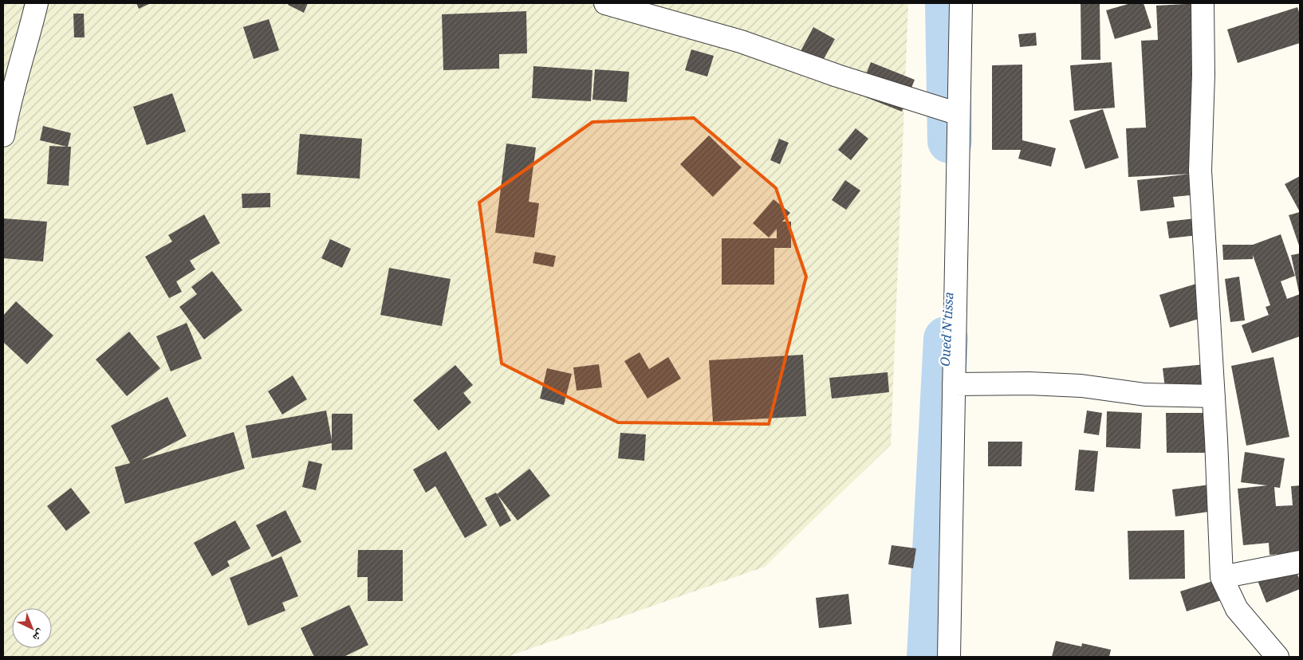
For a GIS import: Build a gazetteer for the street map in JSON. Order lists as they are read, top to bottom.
{
  "water": ["Oued N'tissa"],
  "north": "bottom right"
}
